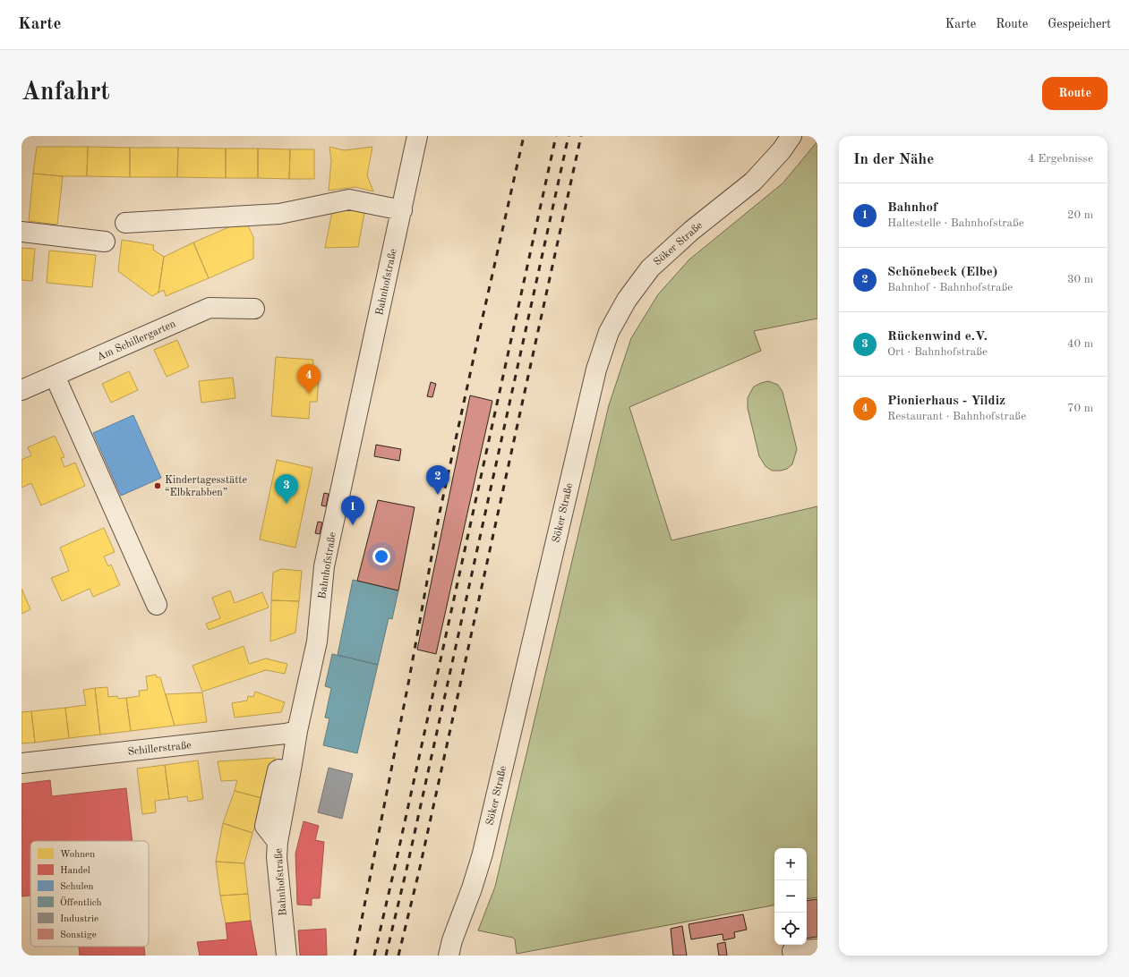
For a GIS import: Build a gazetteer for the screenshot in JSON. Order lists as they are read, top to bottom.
{
  "streets": {
    "street": [
      "Söker Straße",
      "Bahnhofstraße",
      "Am Schillergarten",
      "Schillerstraße"
    ]
  },
  "crossings": [
    ["Bahnhofstraße", "Schillerstraße"]
  ],
  "places": ["Kindertagesstätte “Elbkrabben”"],
  "legend": [
    "Wohnen",
    "Handel",
    "Schulen",
    "Öffentlich",
    "Industrie",
    "Sonstige"
  ],
  "page": {
    "header": "Karte",
    "nav": ["Karte", "Route", "Gespeichert"],
    "buttons": "Route",
    "title": "Anfahrt",
    "heading": ["In der Nähe", "4 Ergebnisse"],
    "list": [
      {
        "mark": "1",
        "name": "Bahnhof",
        "note": "Haltestelle · Bahnhofstraße",
        "value": "20 m"
      },
      {
        "mark": "2",
        "name": "Schönebeck (Elbe)",
        "note": "Bahnhof · Bahnhofstraße",
        "value": "30 m"
      },
      {
        "mark": "3",
        "name": "Rückenwind e.V.",
        "note": "Ort · Bahnhofstraße",
        "value": "40 m"
      },
      {
        "mark": "4",
        "name": "Pionierhaus - Yildiz",
        "note": "Restaurant · Bahnhofstraße",
        "value": "70 m"
      }
    ],
    "pins": [
      "4",
      "2",
      "3",
      "1"
    ],
    "map_buttons": ["+", "−"]
  }
}
